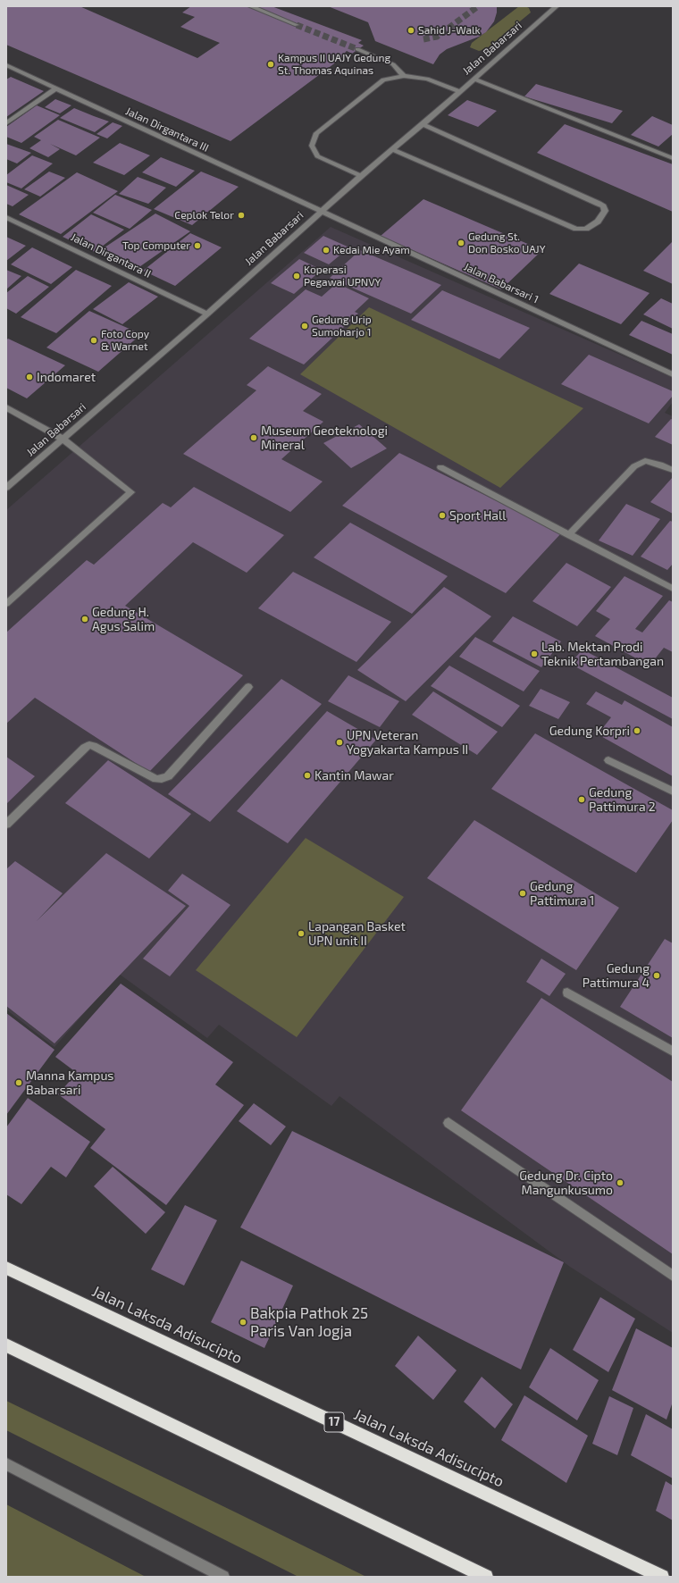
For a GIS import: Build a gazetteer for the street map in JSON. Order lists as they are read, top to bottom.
{
  "streets": {
    "highway": ["Jalan Laksda Adisucipto", "17"],
    "street": [
      "Jalan Babarsari",
      "Jalan Dirgantara III",
      "Jalan Dirgantara II",
      "Jalan Babarsari 1"
    ]
  },
  "crossings": [
    ["Jalan Babarsari", "Jalan Dirgantara III"],
    ["Jalan Babarsari", "Jalan Dirgantara II"],
    ["Jalan Babarsari", "Jalan Babarsari 1"],
    ["Jalan Dirgantara III", "Jalan Babarsari 1"]
  ],
  "places": [
    "Sahid J-Walk",
    "Kampus II UAJY Gedung St. Thomas Aquinas",
    "Ceplok Telor",
    "Gedung St. Don Bosko UAJY",
    "Top Computer",
    "Kedai Mie Ayam",
    "Koperasi Pegawai UPNVY",
    "Gedung Urip Sumoharjo 1",
    "Foto Copy & Warnet",
    "Indomaret",
    "Museum Geoteknologi Mineral",
    "Sport Hall",
    "Gedung H. Agus Salim",
    "Lab. Mektan Prodi Teknik Pertambangan",
    "Gedung Korpri",
    "UPN Veteran Yogyakarta Kampus II",
    "Kantin Mawar",
    "Gedung Pattimura 2",
    "Gedung Pattimura 1",
    "Lapangan Basket UPN unit II",
    "Gedung Pattimura 4",
    "Manna Kampus Babarsari",
    "Gedung Dr. Cipto Mangunkusumo",
    "Bakpia Pathok 25 Paris Van Jogja"
  ]
}
